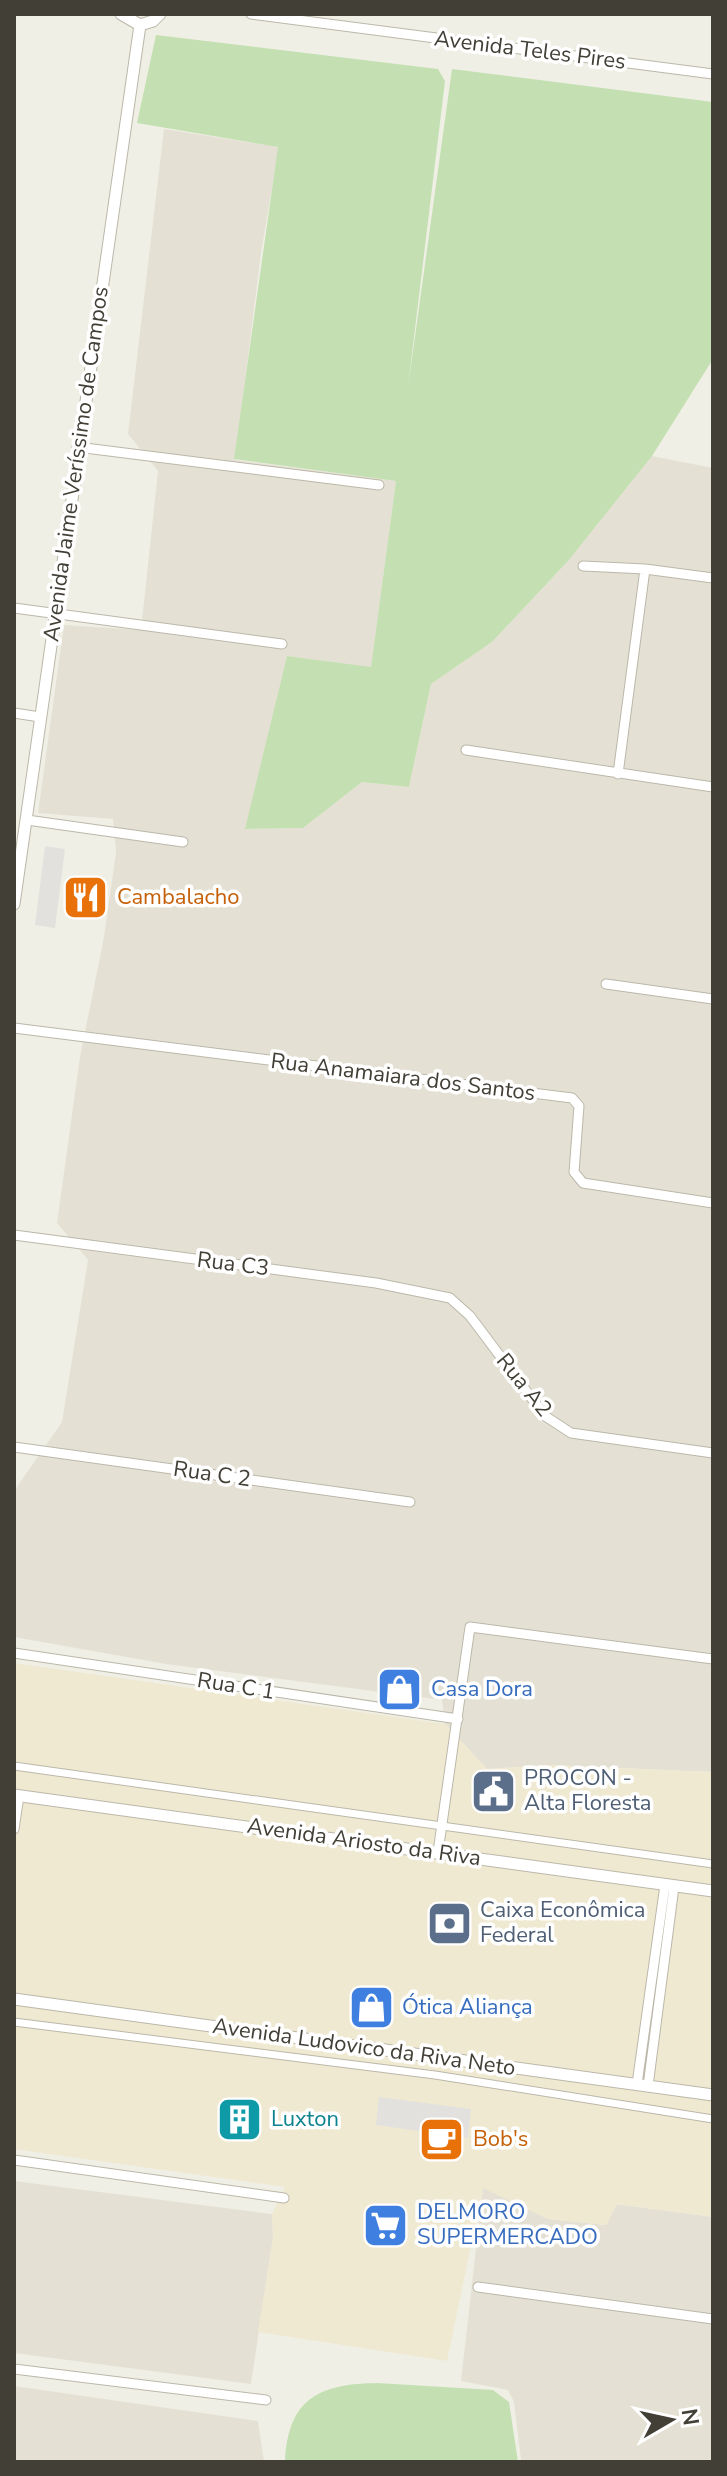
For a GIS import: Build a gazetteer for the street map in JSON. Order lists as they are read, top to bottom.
{
  "streets": {
    "street": [
      "Avenida Teles Pires",
      "Avenida Jaime Veríssimo de Campos",
      "Rua Anamaiara dos Santos",
      "Rua C3",
      "Rua A2",
      "Rua C 2",
      "Rua C 1",
      "Avenida Ariosto da Riva",
      "Avenida Ludovico da Riva Neto"
    ]
  },
  "crossings": [
    ["Rua C3", "Rua A2"]
  ],
  "places": {
    "restaurant": ["Cambalacho"],
    "shop": ["Casa Dora", "Ótica Aliança"],
    "public building": ["PROCON - Alta Floresta"],
    "bank": ["Caixa Econômica Federal"],
    "building": ["Luxton"],
    "cafe": ["Bob's"],
    "supermarket": ["DELMORO SUPERMERCADO"]
  },
  "north": "right"
}
